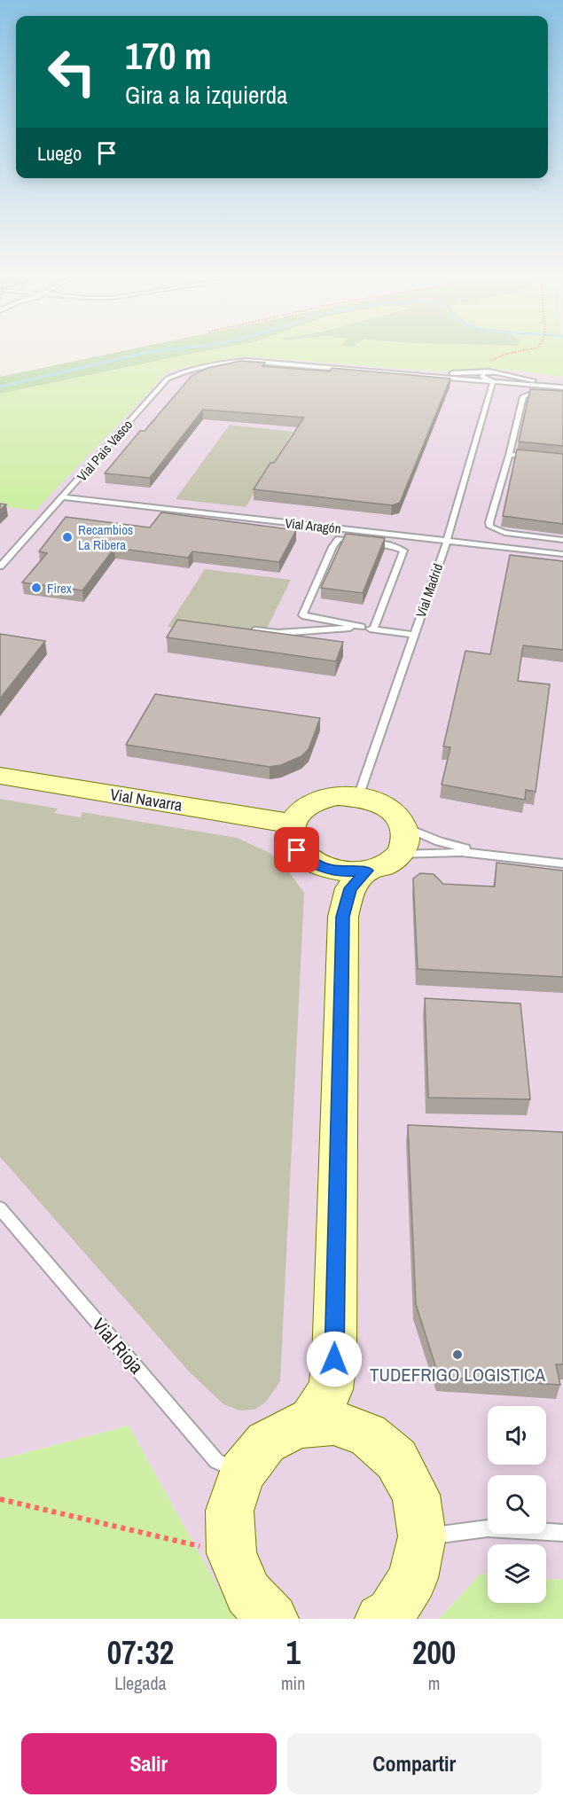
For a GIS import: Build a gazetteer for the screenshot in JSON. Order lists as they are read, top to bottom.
{
  "streets": {
    "street": ["Vial Navarra"],
    "lane": [
      "Vial Pais Vasco",
      "Vial Aragón",
      "Vial Madrid",
      "Vial Rioja"
    ]
  },
  "crossings": [
    ["Vial Pais Vasco", "Vial Aragón"],
    ["Vial Aragón", "Vial Madrid"],
    ["Vial Madrid", "Vial Navarra"]
  ],
  "places": ["Recambios La Ribera", "Firex", "TUDEFRIGO LOGISTICA"],
  "page": {
    "turn": ["170 m", "Gira a la izquierda"],
    "then": "Luego",
    "eta": [
      "07:32",
      "Llegada",
      "1",
      "min",
      "200",
      "m"
    ],
    "buttons": ["Salir", "Compartir"]
  }
}
